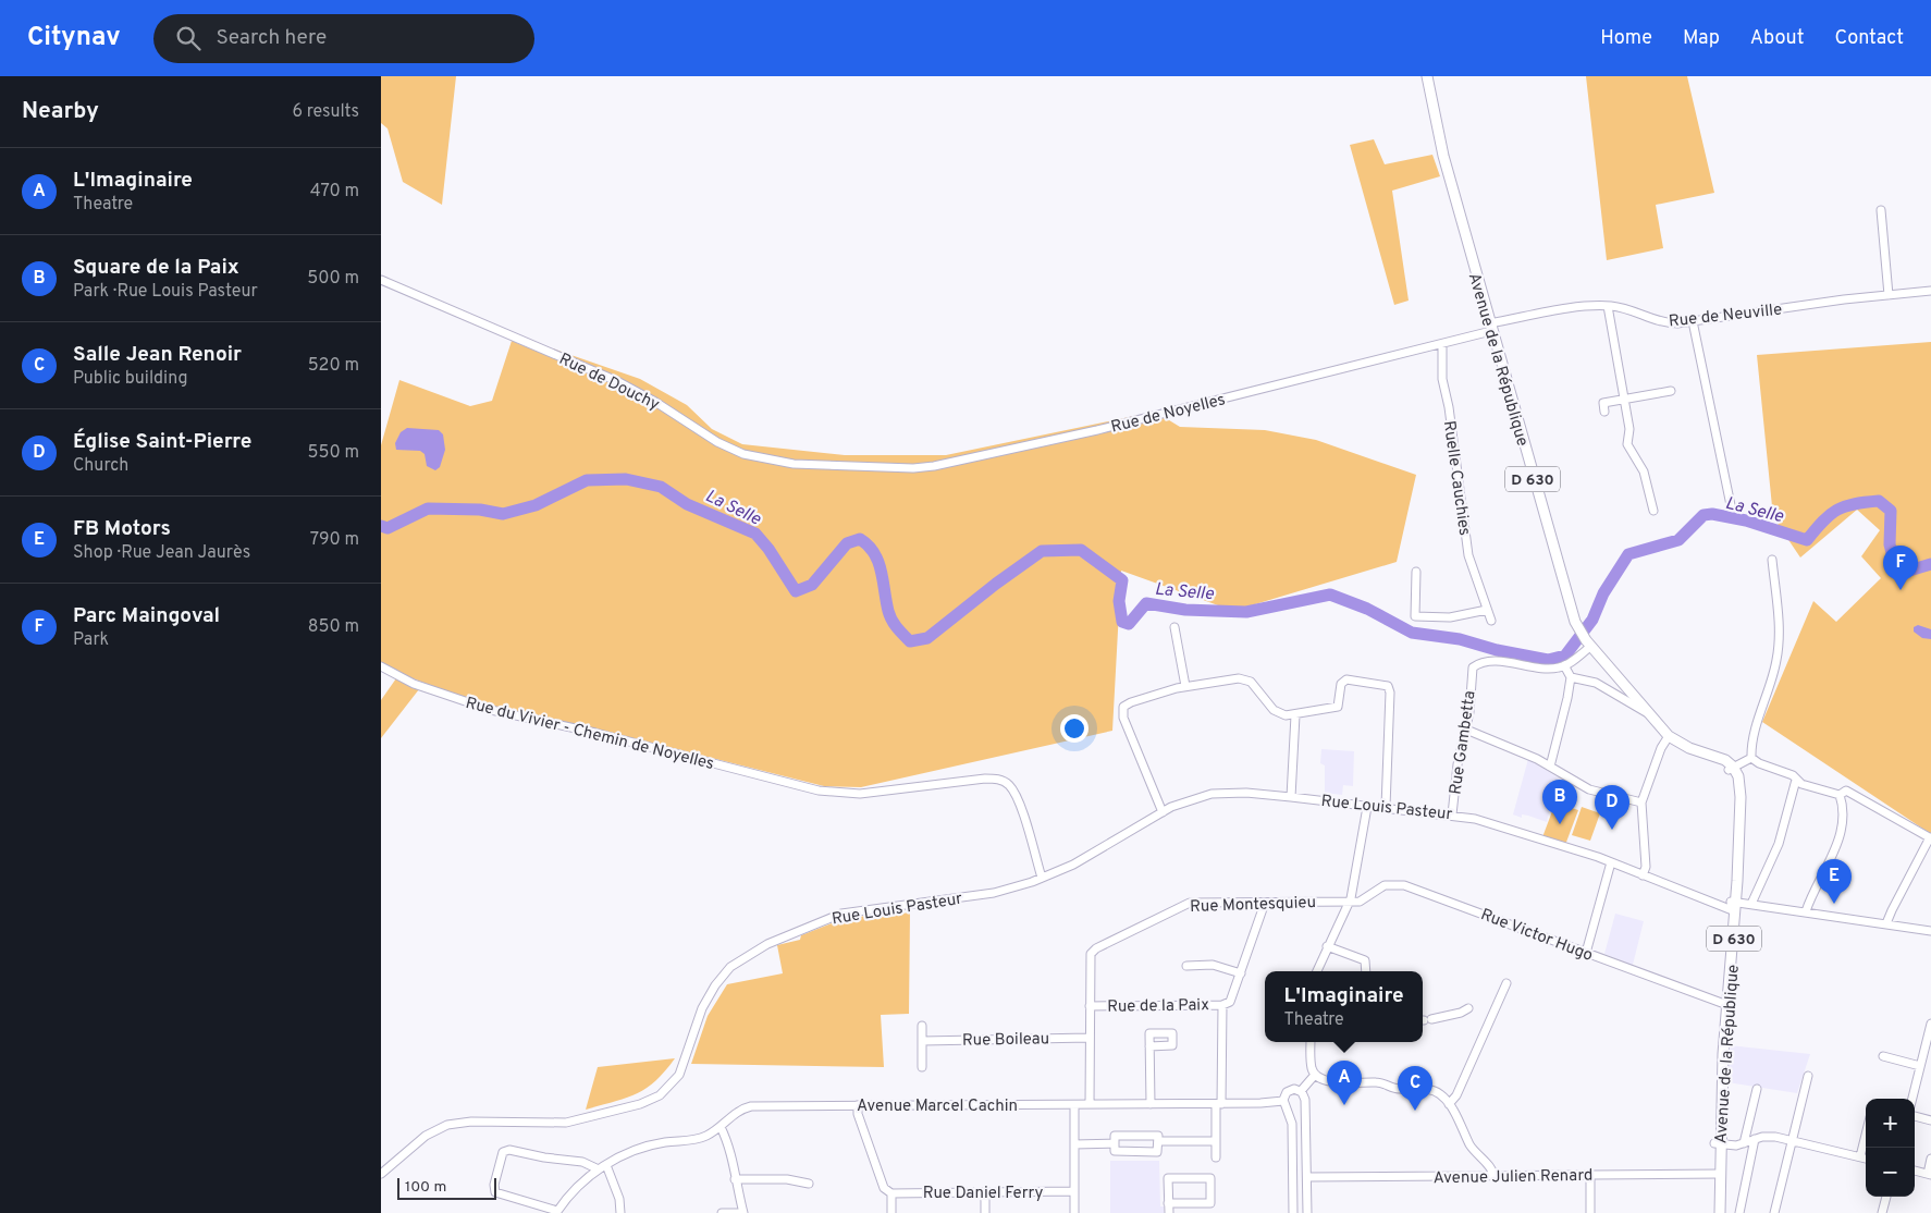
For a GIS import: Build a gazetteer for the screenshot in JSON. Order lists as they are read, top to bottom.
{
  "streets": {
    "main road": ["Avenue de la République", "D 630"],
    "street": [
      "Rue de Neuville",
      "Rue de Douchy",
      "Rue de Noyelles",
      "Ruelle Cauchies",
      "Rue du Vivier - Chemin de Noyelles",
      "Rue Gambetta",
      "Rue Louis Pasteur",
      "Rue Montesquieu",
      "Rue Victor Hugo",
      "Rue de la Paix",
      "Rue Boileau",
      "Avenue Marcel Cachin",
      "Avenue Julien Renard",
      "Rue Daniel Ferry"
    ]
  },
  "crossings": [
    ["Rue de Neuville", "Avenue de la République"],
    ["Rue de Neuville", "Rue de Noyelles"],
    ["Avenue de la République", "Rue de Noyelles"],
    ["Avenue de la République", "Rue Louis Pasteur"],
    ["Avenue de la République", "Rue Victor Hugo"],
    ["Avenue de la République", "Avenue Julien Renard"],
    ["Rue de Douchy", "Rue de Noyelles"],
    ["Rue de Noyelles", "Ruelle Cauchies"],
    ["Rue du Vivier - Chemin de Noyelles", "Rue Louis Pasteur"],
    ["Rue Gambetta", "Rue Louis Pasteur"],
    ["Rue Montesquieu", "Rue Victor Hugo"],
    ["Rue Montesquieu", "Rue de la Paix"],
    ["Rue Montesquieu", "Rue Boileau"],
    ["Rue Montesquieu", "Avenue Marcel Cachin"]
  ],
  "water": ["La Selle"],
  "scale_bar": "100 m",
  "page": {
    "header": "Citynav",
    "search": "Search here",
    "nav": [
      "Home",
      "Map",
      "About",
      "Contact"
    ],
    "heading": ["Nearby", "6 results"],
    "list": [
      {
        "mark": "A",
        "name": "L'Imaginaire",
        "note": "Theatre",
        "value": "470 m"
      },
      {
        "mark": "B",
        "name": "Square de la Paix",
        "note": "Park · Rue Louis Pasteur",
        "value": "500 m"
      },
      {
        "mark": "C",
        "name": "Salle Jean Renoir",
        "note": "Public building",
        "value": "520 m"
      },
      {
        "mark": "D",
        "name": "Église Saint-Pierre",
        "note": "Church",
        "value": "550 m"
      },
      {
        "mark": "E",
        "name": "FB Motors",
        "note": "Shop · Rue Jean Jaurès",
        "value": "790 m"
      },
      {
        "mark": "F",
        "name": "Parc Maingoval",
        "note": "Park",
        "value": "850 m"
      }
    ],
    "pins": [
      "F",
      "B",
      "D",
      "E",
      "A",
      "C"
    ],
    "popup": ["L'Imaginaire", "Theatre"],
    "map_buttons": ["+", "−"],
    "scale": "100 m"
  }
}
